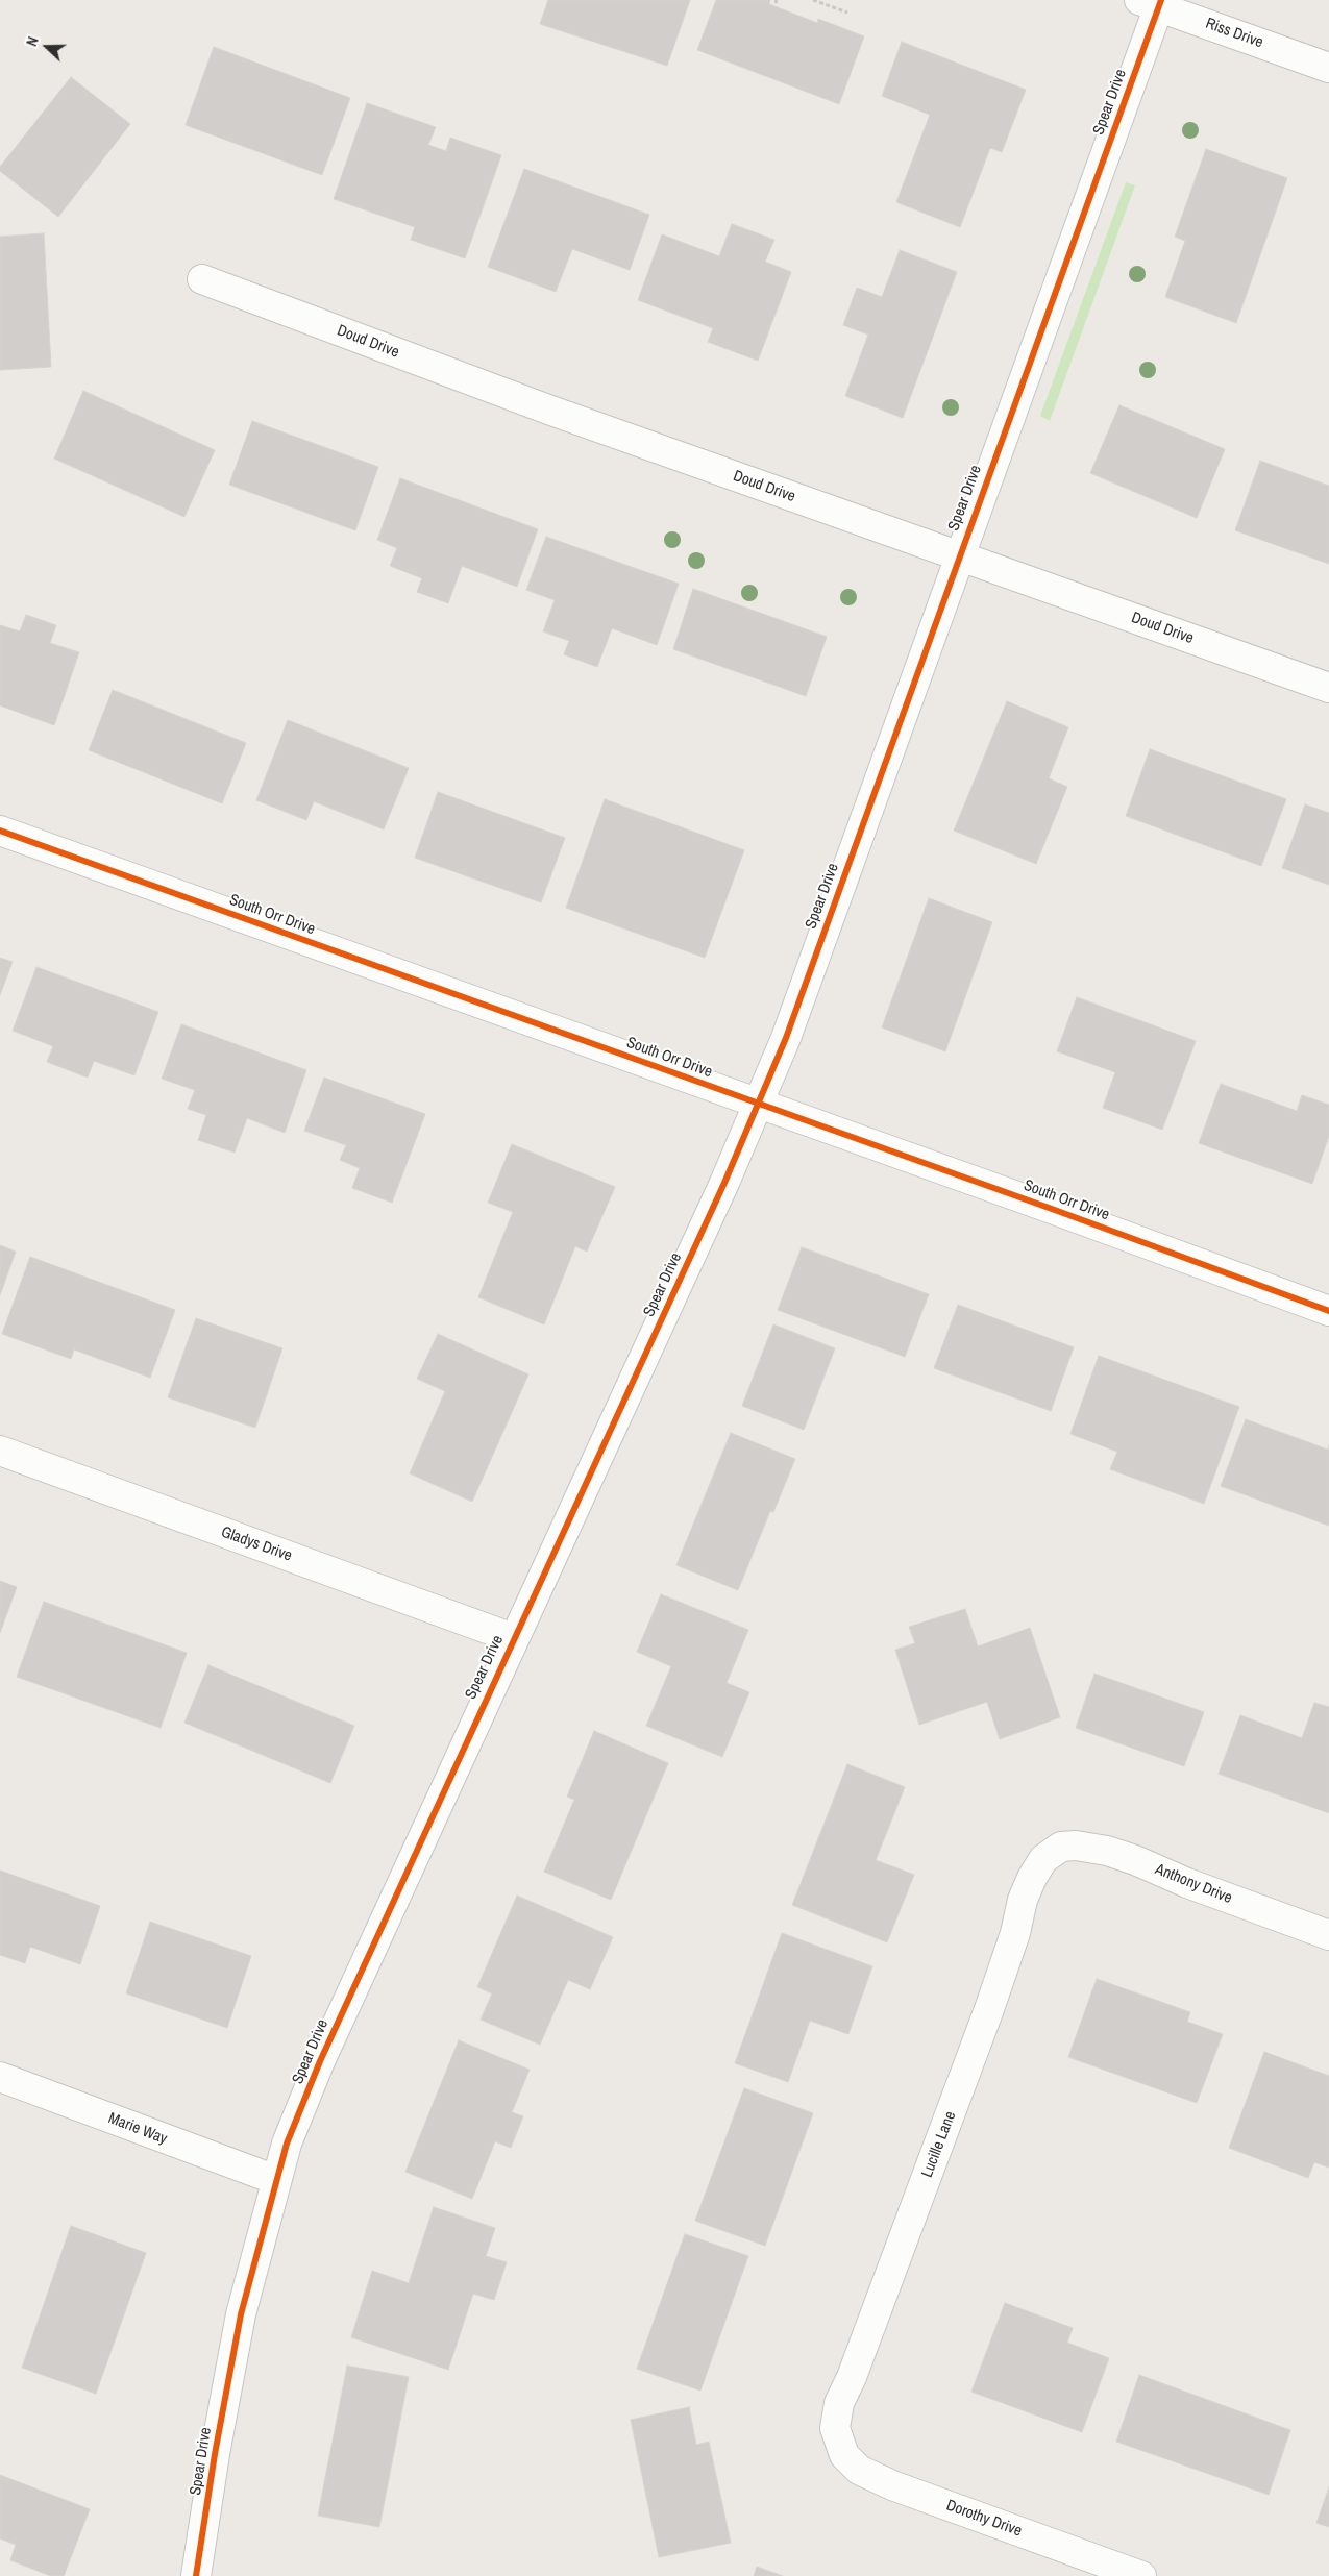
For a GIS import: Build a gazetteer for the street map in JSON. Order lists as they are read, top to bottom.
{
  "streets": {
    "street": [
      "Riss Drive",
      "Spear Drive",
      "Doud Drive",
      "South Orr Drive",
      "Gladys Drive",
      "Anthony Drive",
      "Marie Way",
      "Lucille Lane",
      "Dorothy Drive"
    ]
  },
  "crossings": [
    ["Riss Drive", "Spear Drive"],
    ["Spear Drive", "Doud Drive"],
    ["Spear Drive", "South Orr Drive"],
    ["Spear Drive", "Gladys Drive"],
    ["Spear Drive", "Marie Way"],
    ["Anthony Drive", "Lucille Lane"],
    ["Lucille Lane", "Dorothy Drive"]
  ],
  "north": "left"
}
